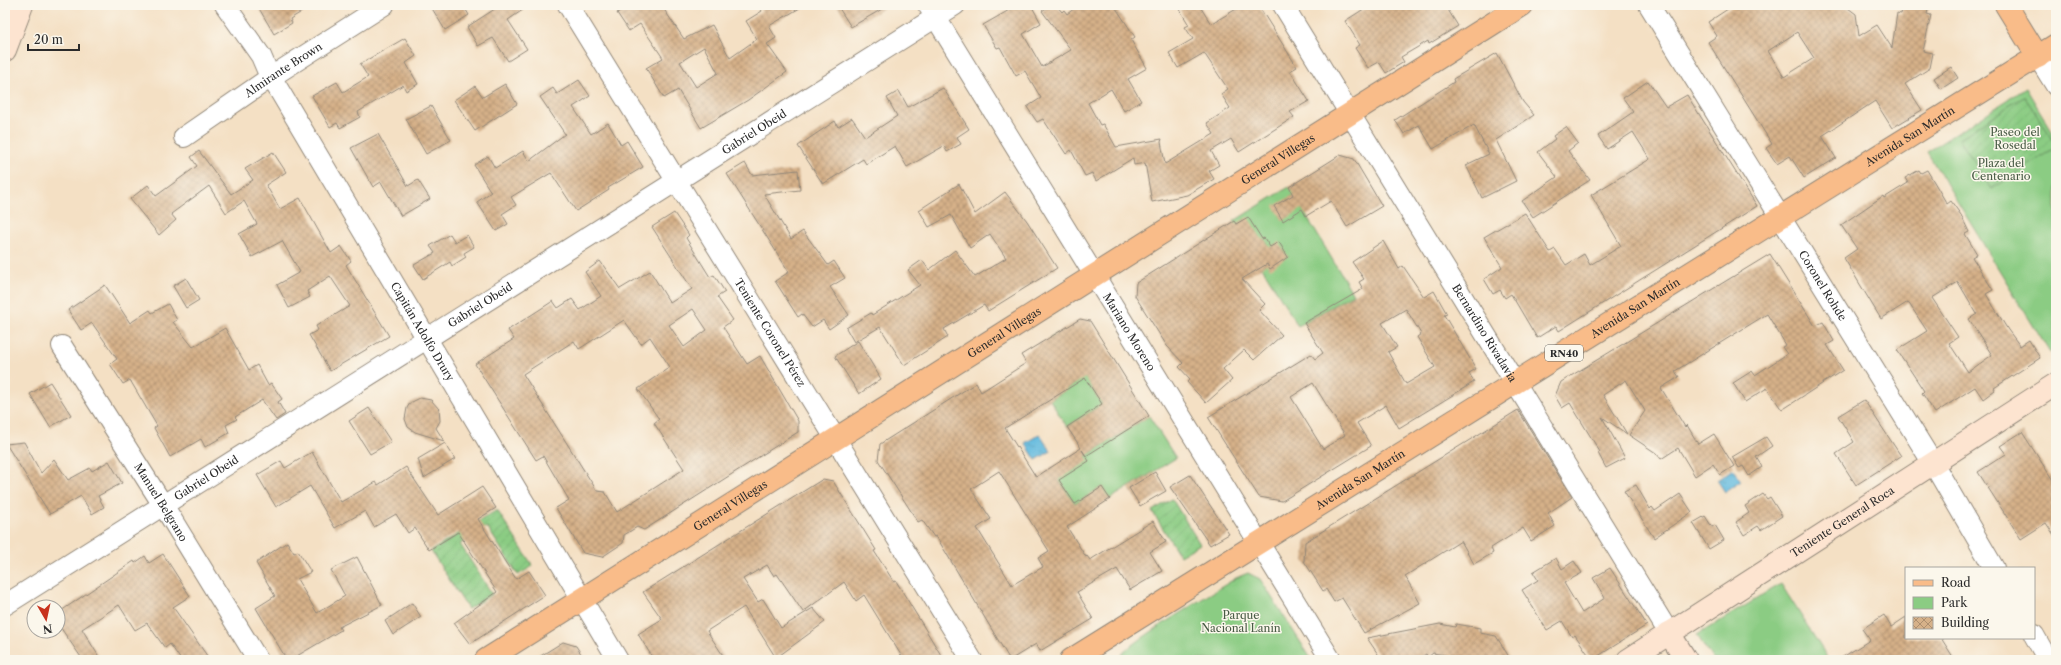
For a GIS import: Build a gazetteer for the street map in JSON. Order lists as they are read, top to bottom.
{
  "streets": {
    "main road": [
      "Avenida San Martín",
      "General Villegas",
      "Bernardino Rivadavia",
      "RN40",
      "Teniente General Roca"
    ],
    "street": [
      "Almirante Brown",
      "Gabriel Obeid",
      "Coronel Rohde",
      "Capitán Adolfo Drury",
      "Teniente Coronel Pérez",
      "Mariano Moreno",
      "Manuel Belgrano"
    ]
  },
  "crossings": [
    ["Almirante Brown", "Capitán Adolfo Drury"],
    ["Gabriel Obeid", "Capitán Adolfo Drury"],
    ["Gabriel Obeid", "Teniente Coronel Pérez"],
    ["Gabriel Obeid", "Mariano Moreno"],
    ["Gabriel Obeid", "Manuel Belgrano"],
    ["Avenida San Martín", "Coronel Rohde"],
    ["Avenida San Martín", "Mariano Moreno"],
    ["Avenida San Martín", "Bernardino Rivadavia"],
    ["General Villegas", "Capitán Adolfo Drury"],
    ["General Villegas", "Teniente Coronel Pérez"],
    ["General Villegas", "Mariano Moreno"],
    ["General Villegas", "Bernardino Rivadavia"],
    ["Coronel Rohde", "Teniente General Roca"],
    ["Bernardino Rivadavia", "Teniente General Roca"]
  ],
  "parks": ["Paseo del Rosedal", "Plaza del Centenario", "Parque Nacional Lanín"],
  "legend": ["Road", "Park", "Building"],
  "scale_bar": "20 m",
  "north": "bottom"
}
